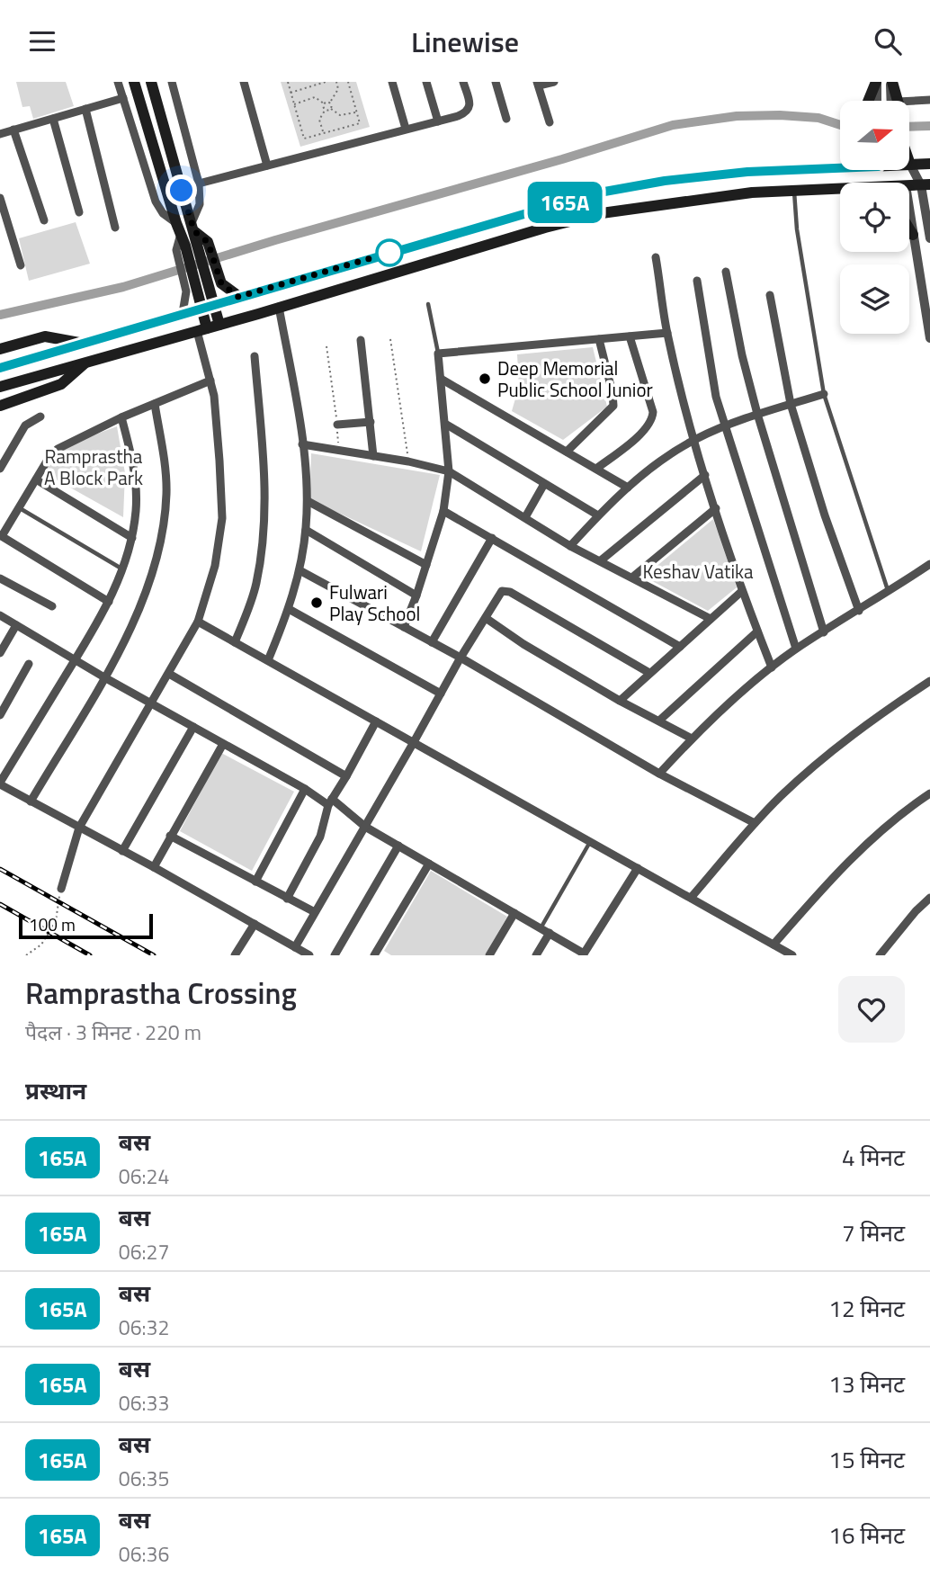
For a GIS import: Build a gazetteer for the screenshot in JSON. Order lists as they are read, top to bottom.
{
  "parks": ["Ramprastha A Block Park", "Keshav Vatika"],
  "places": ["Deep Memorial Public School Junior", "Fulwari Play School"],
  "lines": ["bus line 165A"],
  "scale_bar": "100 m",
  "north": "right",
  "page": {
    "header": "Linewise",
    "on_map": "165A",
    "scale": "100 m",
    "heading": [
      ["Ramprastha Crossing", "पैदल · 3 मिनट · 220 m"],
      "प्रस्थान"
    ],
    "list": [
      {
        "mark": "165A",
        "name": "बस",
        "note": "06:24",
        "value": "4 मिनट"
      },
      {
        "mark": "165A",
        "name": "बस",
        "note": "06:27",
        "value": "7 मिनट"
      },
      {
        "mark": "165A",
        "name": "बस",
        "note": "06:32",
        "value": "12 मिनट"
      },
      {
        "mark": "165A",
        "name": "बस",
        "note": "06:33",
        "value": "13 मिनट"
      },
      {
        "mark": "165A",
        "name": "बस",
        "note": "06:35",
        "value": "15 मिनट"
      },
      {
        "mark": "165A",
        "name": "बस",
        "note": "06:36",
        "value": "16 मिनट"
      }
    ]
  }
}
